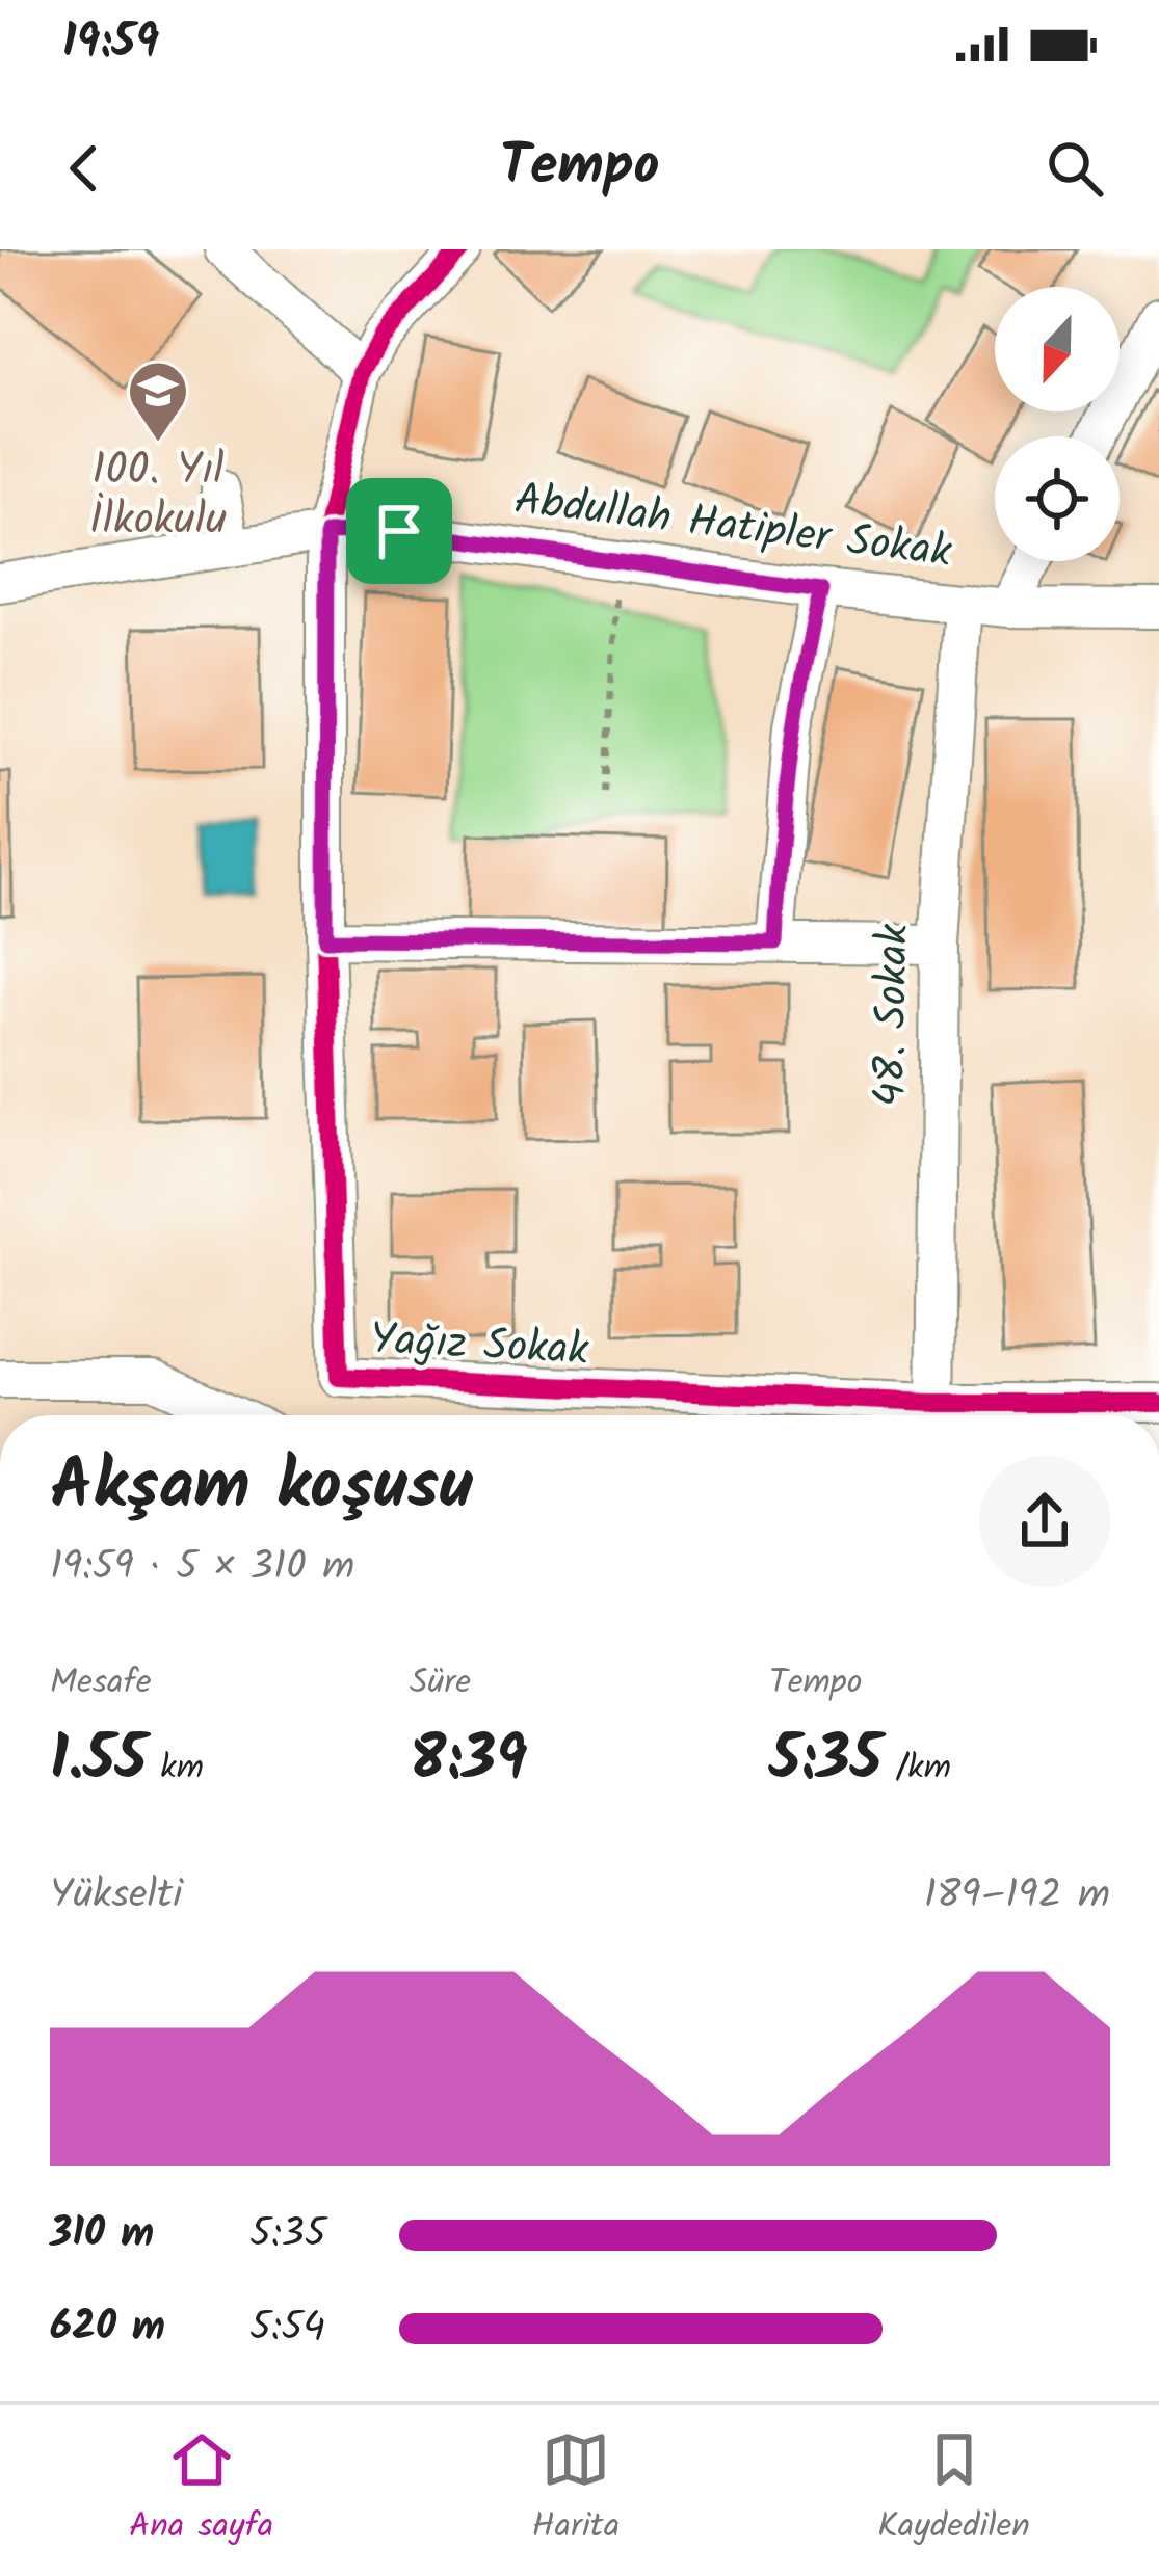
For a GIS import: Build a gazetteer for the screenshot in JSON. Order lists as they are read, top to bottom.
{
  "streets": {
    "street": ["Abdullah Hatipler Sokak", "48. Sokak", "Yağız Sokak"]
  },
  "crossings": [
    ["Abdullah Hatipler Sokak", "48. Sokak"],
    ["Abdullah Hatipler Sokak", "Yağız Sokak"]
  ],
  "places": {
    "school or university": ["100. Yıl İlkokulu"]
  },
  "north": "bottom",
  "page": {
    "status": "19:59",
    "header": "Tempo",
    "heading": ["Akşam koşusu", "19:59 · 5 × 310 m"],
    "stats": [
      ["Mesafe", "1.55 km"],
      ["Süre", "8:39"],
      ["Tempo", "5:35 /km"]
    ],
    "chart": ["Yükselti", "189–192 m"],
    "list": [
      {
        "name": "310 m",
        "note": "5:35"
      },
      {
        "name": "620 m",
        "note": "5:54"
      }
    ],
    "tabs": ["Ana sayfa", "Harita", "Kaydedilen"]
  }
}
